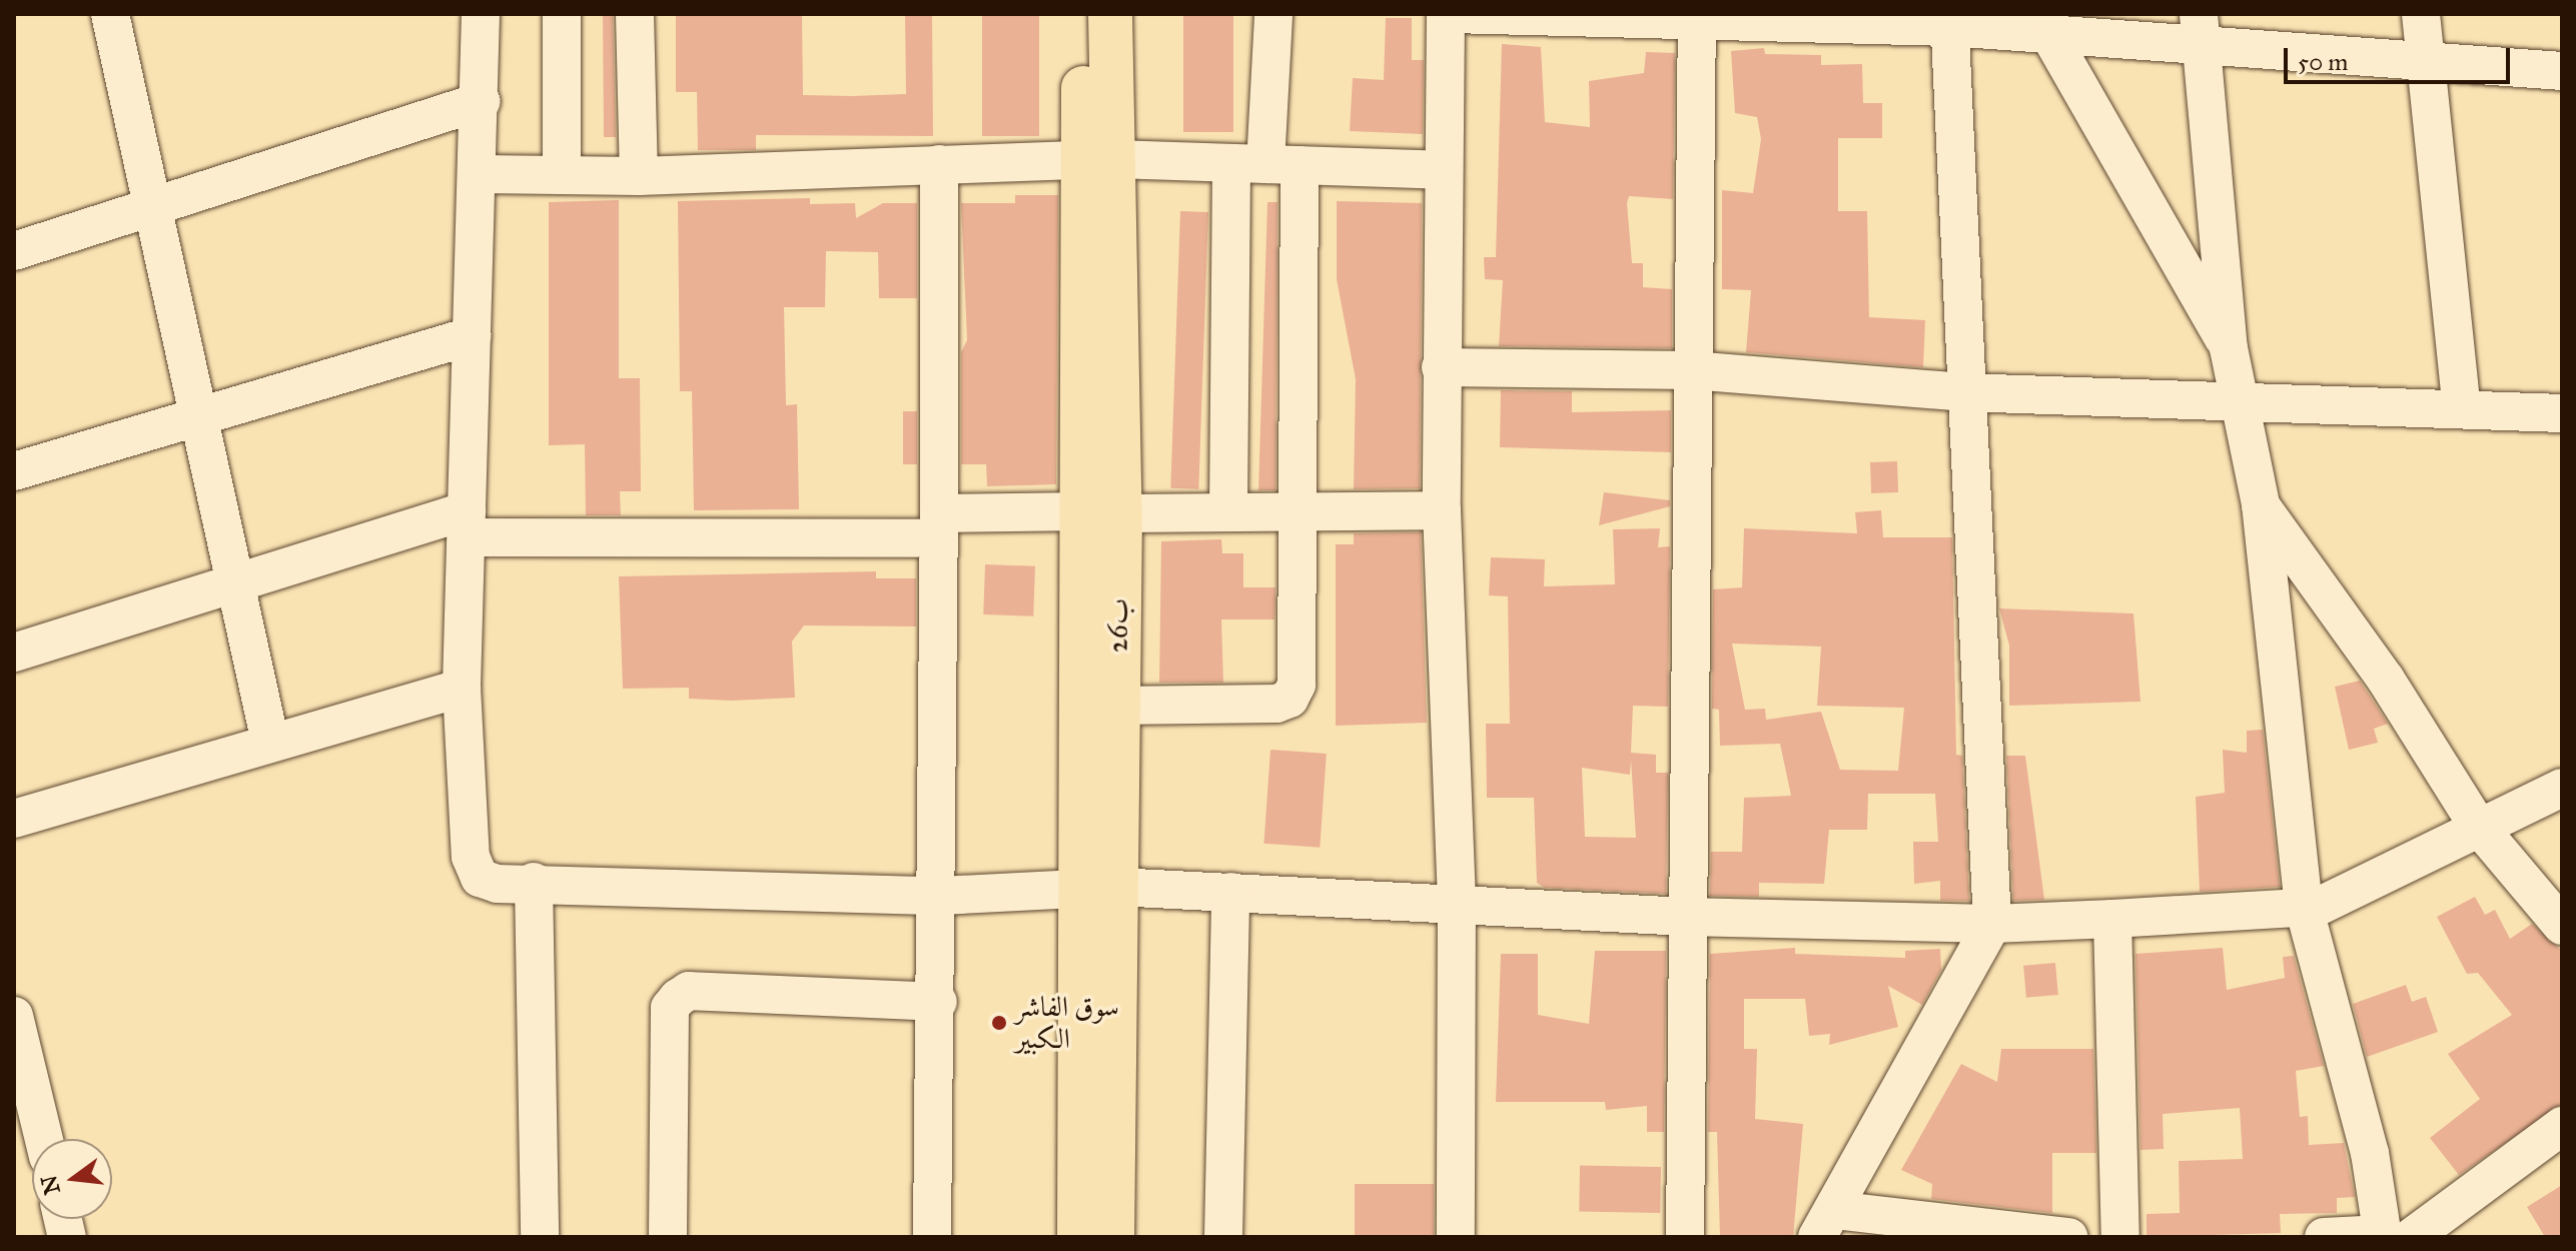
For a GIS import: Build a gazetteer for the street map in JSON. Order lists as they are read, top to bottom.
{
  "streets": {
    "highway": ["26ب"]
  },
  "places": ["سوق الفاشر الكبير"],
  "scale_bar": "50 m",
  "north": "left"
}
